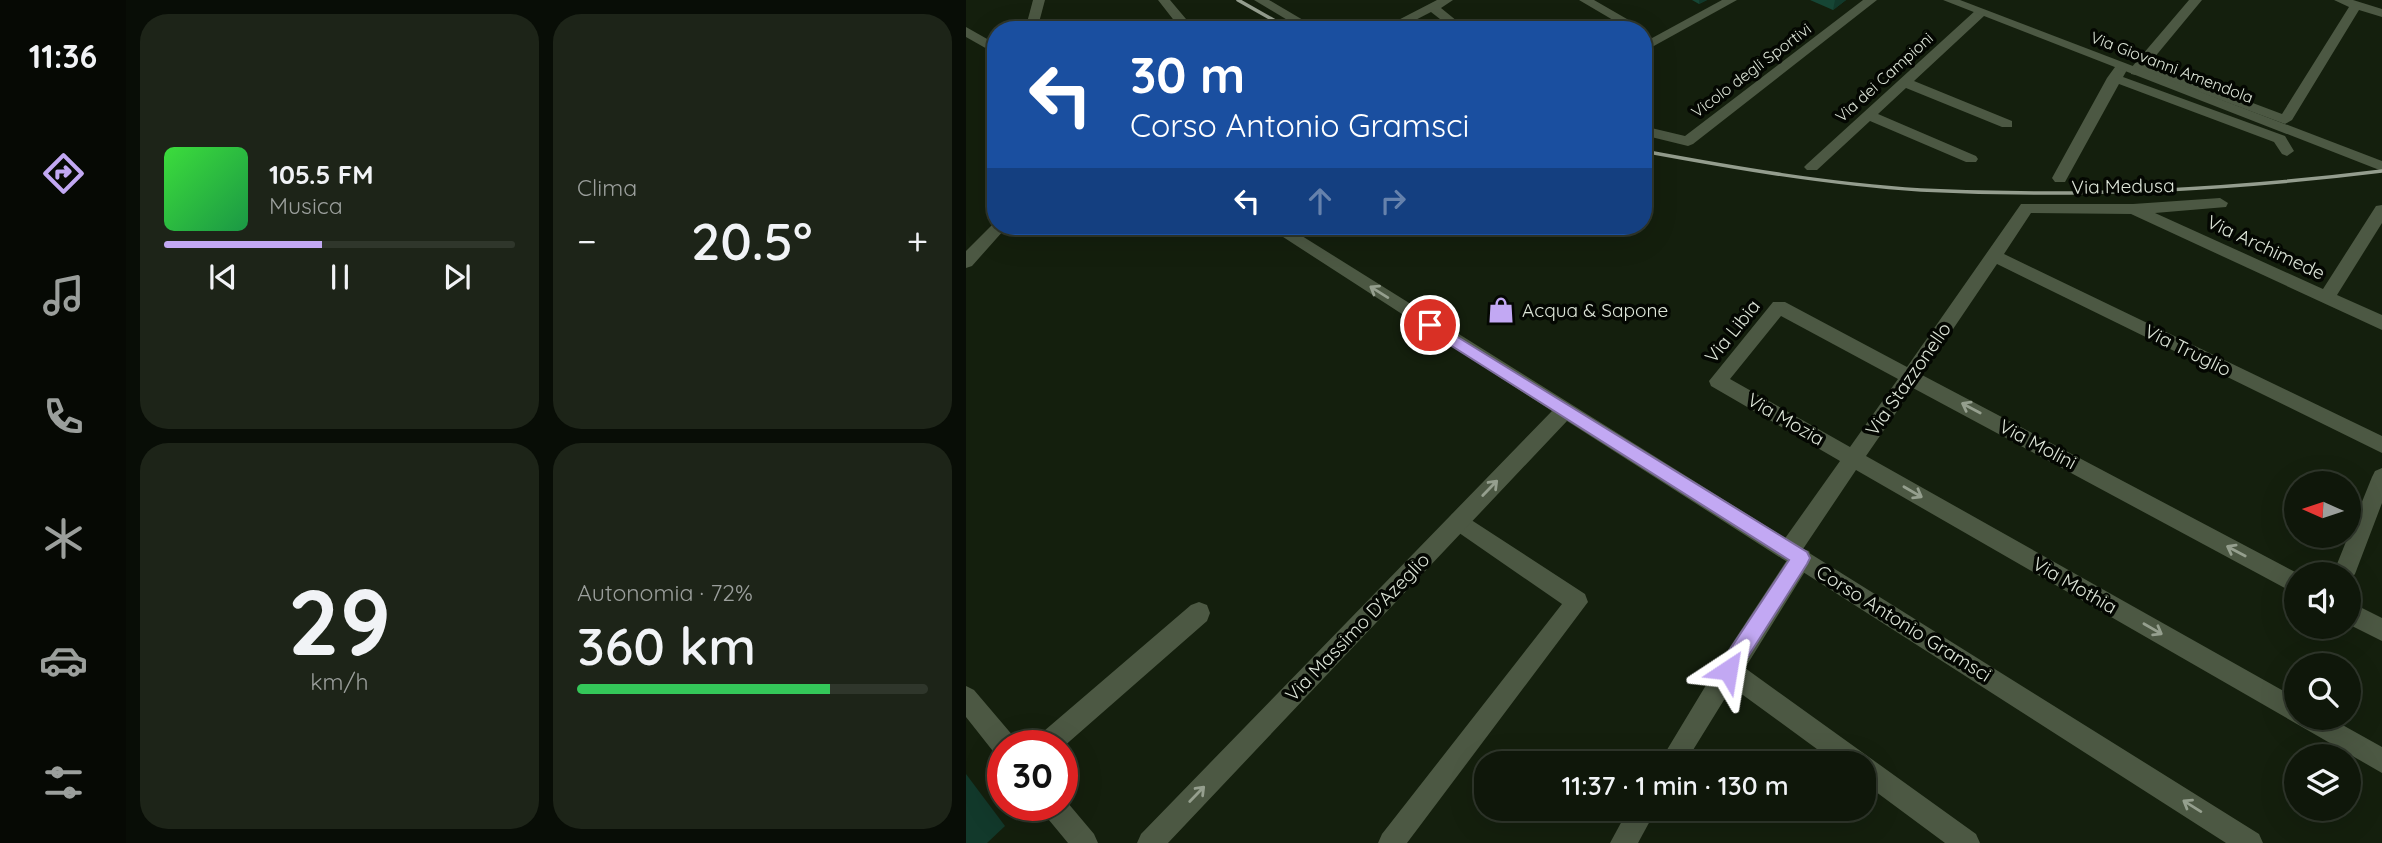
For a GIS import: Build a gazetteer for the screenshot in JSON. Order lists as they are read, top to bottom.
{
  "streets": {
    "street": [
      "Via Giovanni Amendola",
      "Vicolo degli Sportivi",
      "Via dei Campioni",
      "Via Medusa",
      "Via Archimede",
      "Via Libia",
      "Via Truglio",
      "Via Stazzonello",
      "Via Mozia",
      "Via Molini",
      "Via Mothia",
      "Corso Antonio Gramsci",
      "Via Massimo D'Azeglio"
    ]
  },
  "crossings": [
    ["Via Giovanni Amendola", "Via dei Campioni"],
    ["Via Medusa", "Via Archimede"],
    ["Via Medusa", "Via Stazzonello"],
    ["Via Libia", "Via Mozia"],
    ["Via Libia", "Via Molini"],
    ["Via Truglio", "Via Stazzonello"],
    ["Via Stazzonello", "Via Mozia"],
    ["Via Stazzonello", "Via Molini"],
    ["Via Stazzonello", "Via Mothia"],
    ["Via Stazzonello", "Corso Antonio Gramsci"],
    ["Via Mozia", "Via Mothia"],
    ["Corso Antonio Gramsci", "Via Massimo D'Azeglio"]
  ],
  "one_way": [
    "Via Molini",
    "Via Mothia",
    "Corso Antonio Gramsci",
    "Via Massimo D'Azeglio"
  ],
  "places": {
    "shop": ["Acqua & Sapone"]
  },
  "north": "left",
  "page": {
    "tabs": "11:36",
    "tile": [
      "Clima",
      ["29", "km/h"],
      ["Autonomia · 72%", "360 km"]
    ],
    "turn": ["30 m", "Corso Antonio Gramsci"],
    "song": ["105.5 FM", "Musica"],
    "heat": ["−", "20.5°", "+"],
    "limit": "30",
    "trip": "11:37 · 1 min · 130 m"
  }
}
